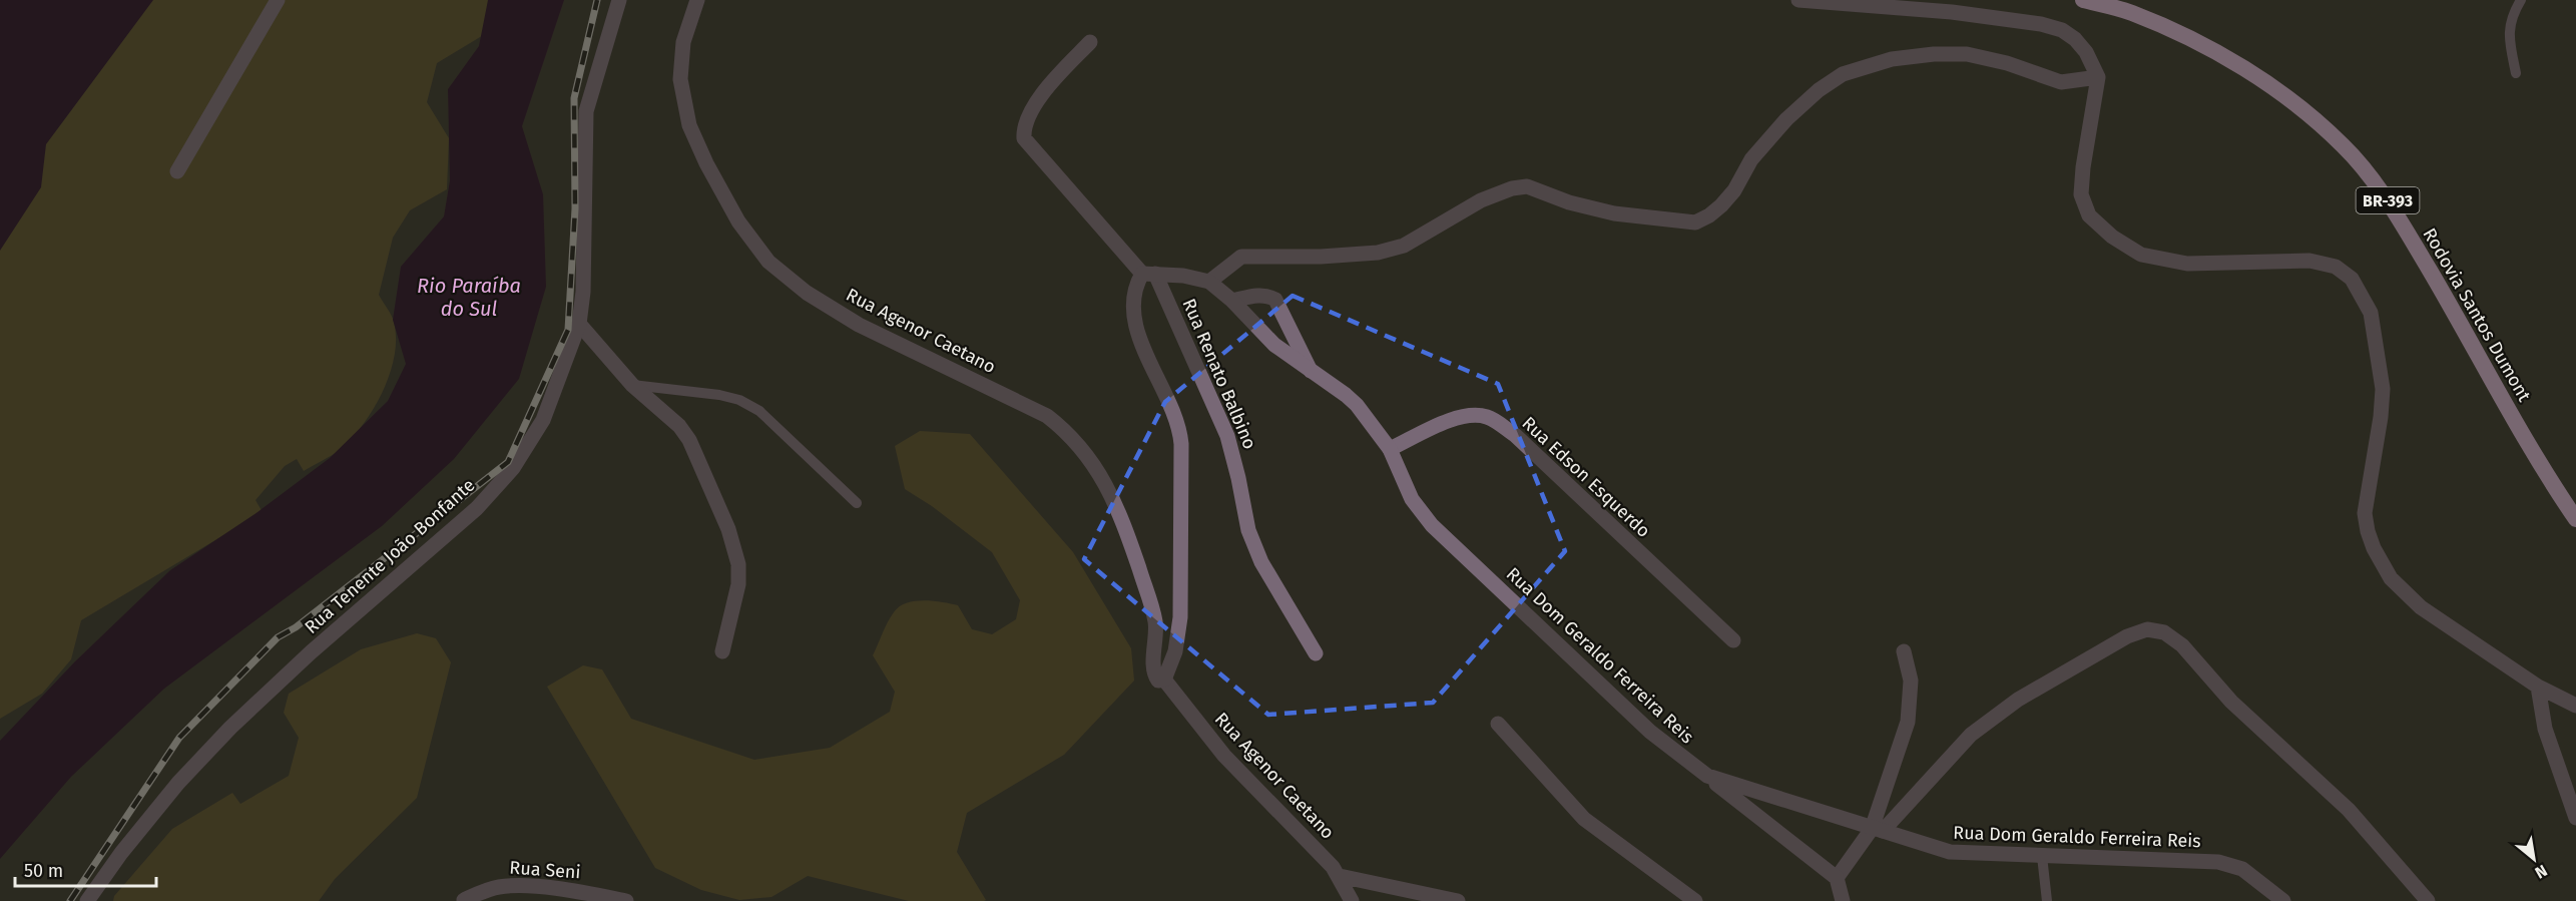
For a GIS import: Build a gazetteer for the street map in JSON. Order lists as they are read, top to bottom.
{
  "streets": {
    "highway": ["BR-393", "Rodovia Santos Dumont"],
    "street": [
      "Rua Agenor Caetano",
      "Rua Renato Balbino",
      "Rua Edson Esquerdo",
      "Rua Tenente João Bonfante",
      "Rua Dom Geraldo Ferreira Reis",
      "Rua Seni"
    ]
  },
  "crossings": [
    ["Rua Renato Balbino", "Rua Dom Geraldo Ferreira Reis"],
    ["Rua Edson Esquerdo", "Rua Dom Geraldo Ferreira Reis"]
  ],
  "water": ["Rio Paraíba do Sul"],
  "scale_bar": "50 m",
  "north": "bottom right"
}
